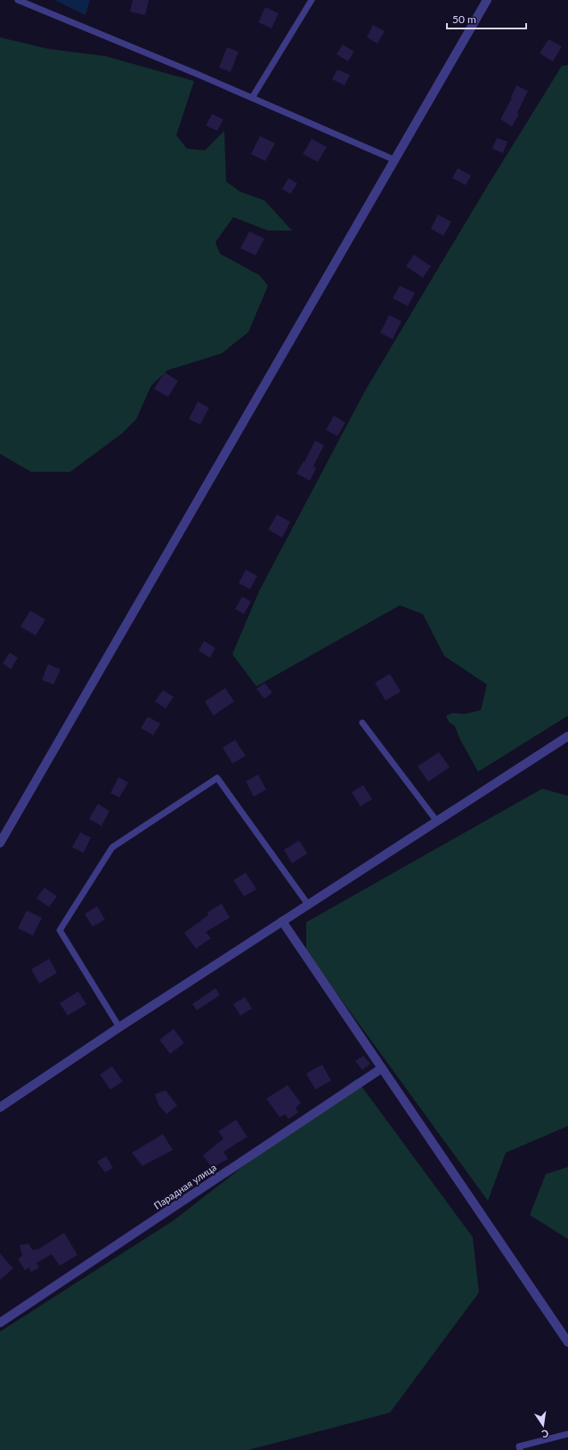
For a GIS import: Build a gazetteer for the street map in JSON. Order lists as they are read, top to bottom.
{
  "streets": {
    "street": ["Парадная улица"]
  },
  "scale_bar": "50 m",
  "north": "bottom"
}
